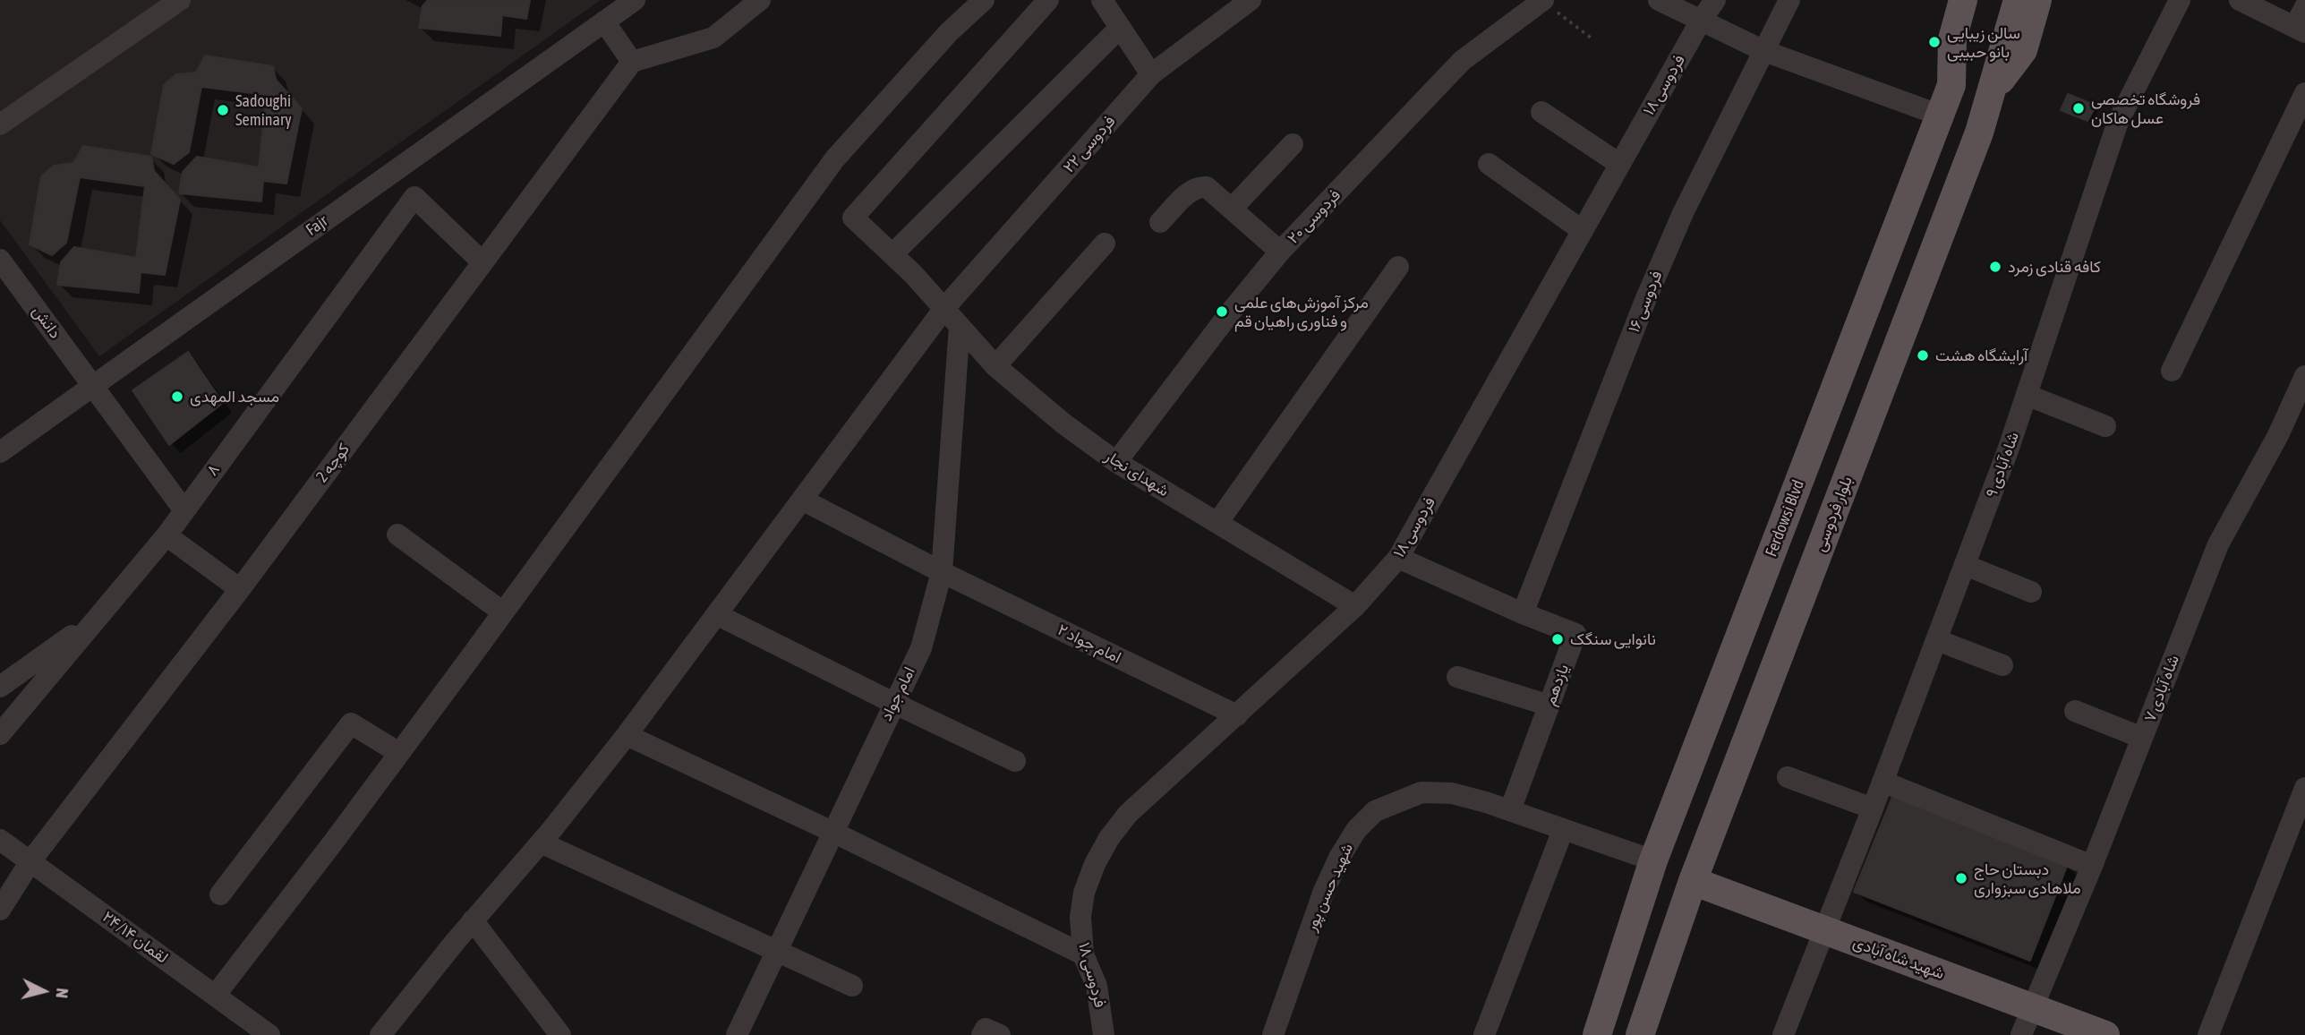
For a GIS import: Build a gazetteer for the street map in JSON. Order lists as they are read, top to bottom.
{
  "streets": {
    "main road": ["بلوار فردوسی", "Ferdowsi Blvd", "شهید شاه آبادی"],
    "street": [
      "فردوسی ۱۸",
      "فردوسی ۲۲",
      "فردوسی ۲۰",
      "Fajr",
      "فردوسی ۱۶",
      "دانش",
      "کوچه 2",
      "شاه آبادی ۹",
      "۸",
      "شهدای نجار",
      "امام جواد ۲",
      "یازدهم",
      "شاه آبادی ۷",
      "امام جواد",
      "شهید حسن پور",
      "لقمان ۲۴/۱۴"
    ]
  },
  "crossings": [
    ["فردوسی ۱۸", "شهدای نجار"],
    ["فردوسی ۱۸", "امام جواد ۲"],
    ["فردوسی ۱۸", "یازدهم"],
    ["فردوسی ۲۲", "شهدای نجار"],
    ["فردوسی ۲۲", "امام جواد ۲"],
    ["فردوسی ۲۰", "شهدای نجار"],
    ["Fajr", "دانش"],
    ["فردوسی ۱۶", "یازدهم"],
    ["دانش", "۸"],
    ["کوچه 2", "۸"],
    ["کوچه 2", "لقمان ۲۴/۱۴"],
    ["شاه آبادی ۹", "شهید شاه آبادی"],
    ["شهدای نجار", "امام جواد"],
    ["بلوار فردوسی", "شهید شاه آبادی"],
    ["Ferdowsi Blvd", "شهید حسن پور"],
    ["امام جواد ۲", "امام جواد"],
    ["یازدهم", "شهید حسن پور"],
    ["شاه آبادی ۷", "شهید شاه آبادی"]
  ],
  "places": [
    "سالن زیبایی بانو حبیبی",
    "فروشگاه تخصصی عسل هاکان",
    "Sadoughi Seminary",
    "کافه قنادی زمرد",
    "مرکز آموزش‌های علمی و فناوری راهیان قم",
    "آرایشگاه هشت",
    "مسجد المهدی",
    "نانوایی سنگک",
    "دبستان حاج ملاهادی سبزواری"
  ],
  "north": "right"
}
